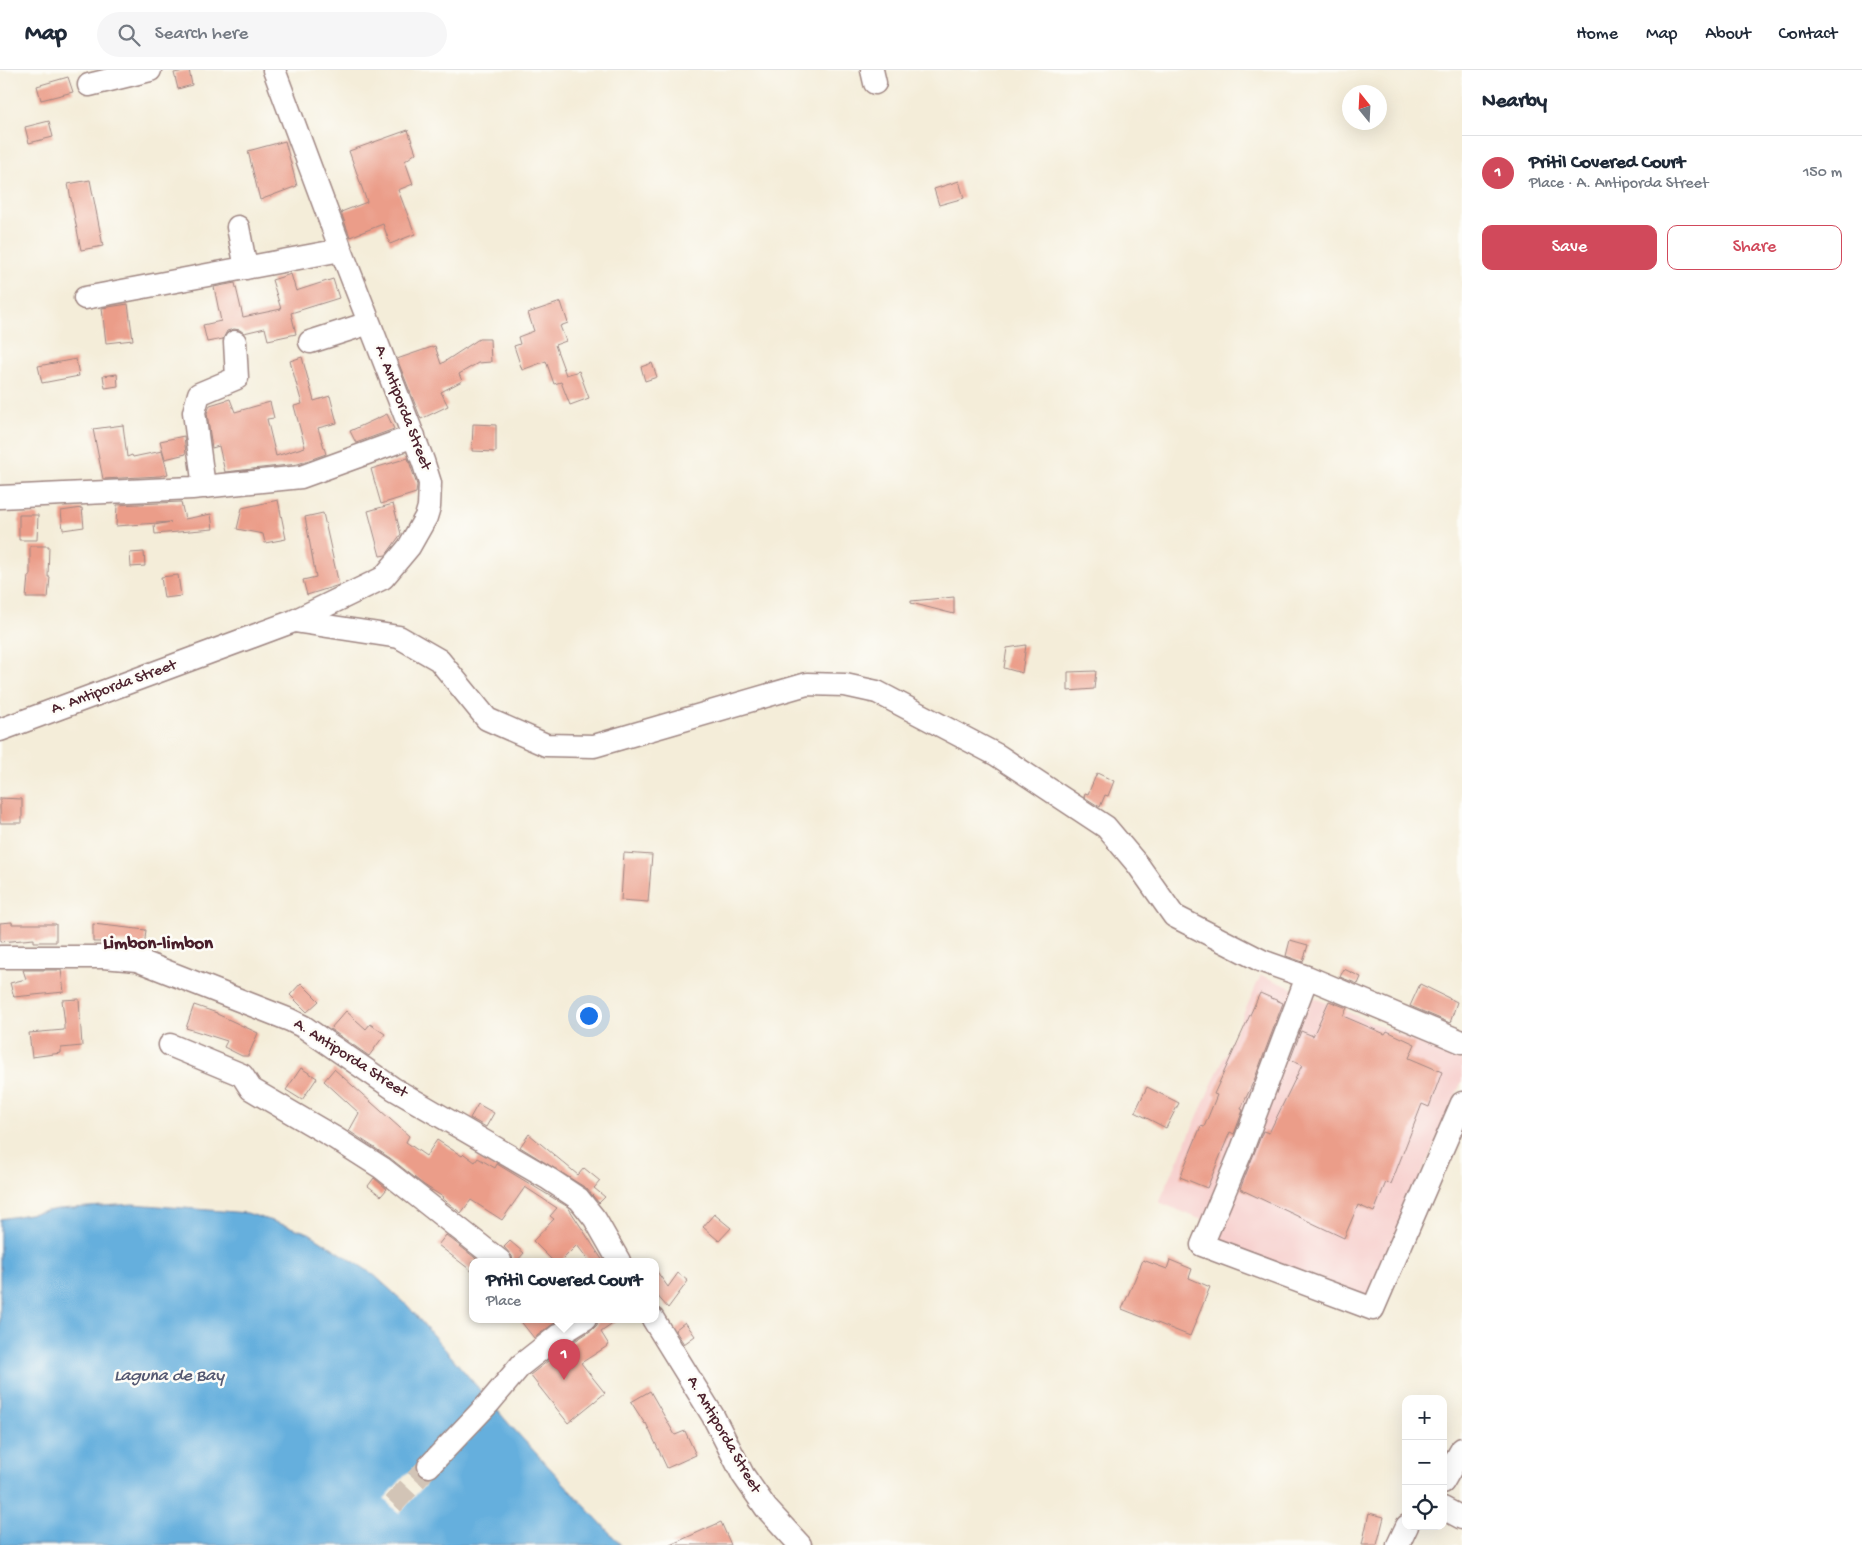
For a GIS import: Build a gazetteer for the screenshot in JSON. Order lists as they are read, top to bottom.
{
  "streets": {
    "street": ["A. Antiporda Street"]
  },
  "districts": ["Limbon-limbon"],
  "water": ["Laguna de Bay"],
  "north": "top",
  "page": {
    "header": "Map",
    "search": "Search here",
    "nav": [
      "Home",
      "Map",
      "About",
      "Contact"
    ],
    "heading": "Nearby",
    "list": [
      {
        "mark": "1",
        "name": "Pritil Covered Court",
        "note": "Place · A. Antiporda Street",
        "value": "150 m"
      }
    ],
    "buttons": ["Save", "Share"],
    "popup": ["Pritil Covered Court", "Place"],
    "pins": "1",
    "map_buttons": ["+", "−"]
  }
}
